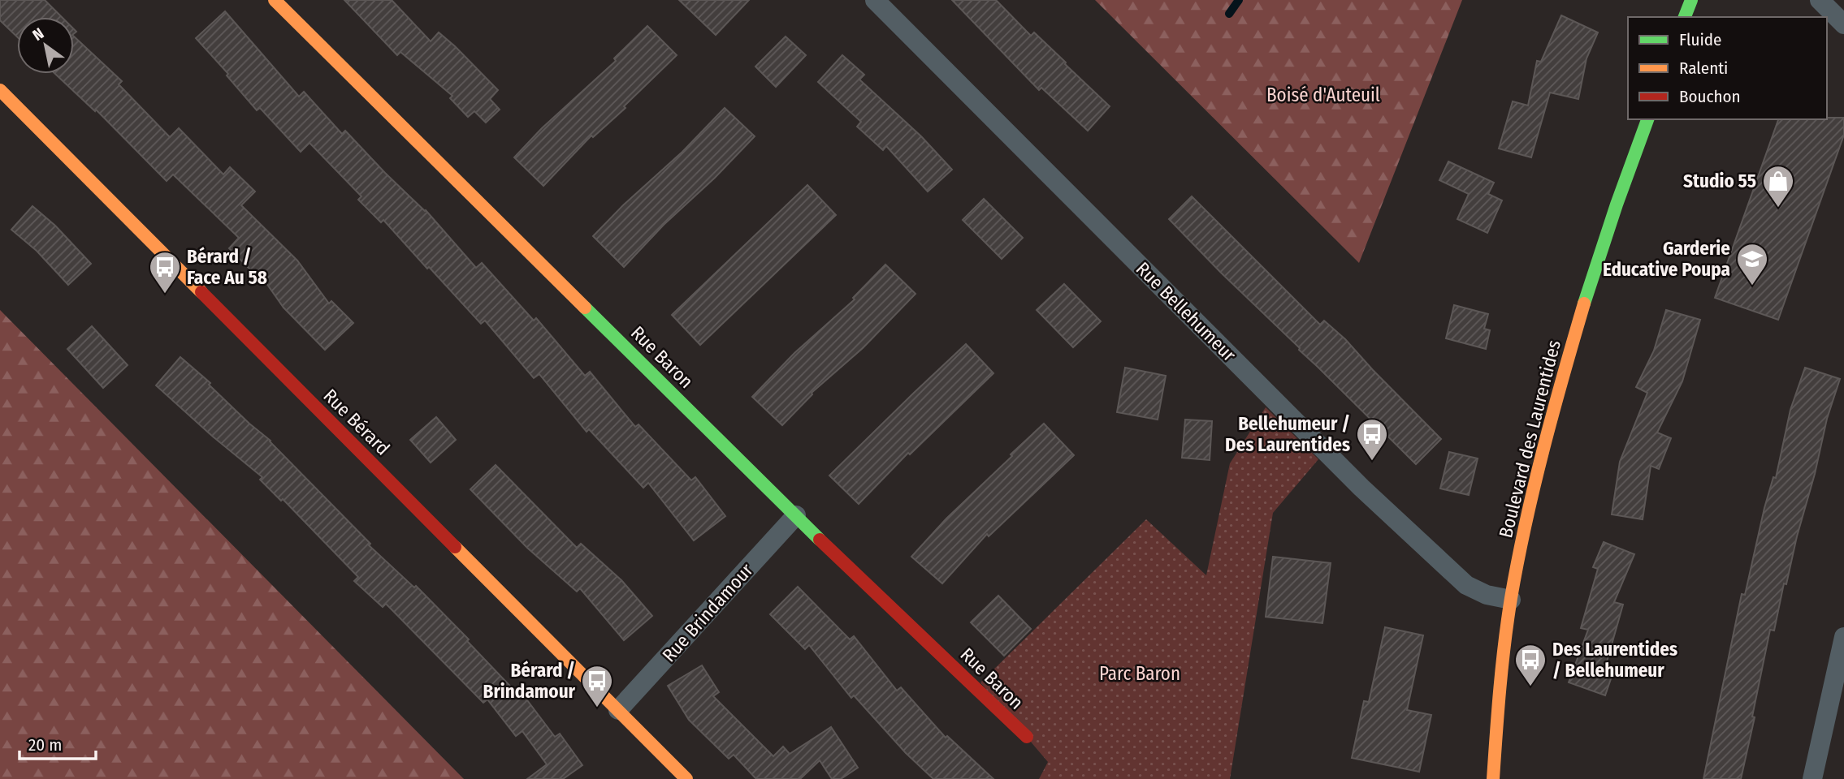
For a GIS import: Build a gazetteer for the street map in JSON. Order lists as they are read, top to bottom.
{
  "streets": {
    "street": [
      "Rue Bellehumeur",
      "Rue Baron",
      "Rue Bérard",
      "Boulevard des Laurentides",
      "Rue Brindamour"
    ]
  },
  "crossings": [
    ["Rue Bellehumeur", "Boulevard des Laurentides"],
    ["Rue Baron", "Rue Brindamour"],
    ["Rue Bérard", "Rue Brindamour"]
  ],
  "parks": ["Boisé d'Auteuil", "Parc Baron"],
  "places": {
    "shop": ["Studio 55"],
    "school or university": ["Garderie Educative Poupa"],
    "bus stop": [
      "Bérard / Face Au 58",
      "Bellehumeur / Des Laurentides",
      "Des Laurentides / Bellehumeur",
      "Bérard / Brindamour"
    ]
  },
  "legend": ["Fluide", "Ralenti", "Bouchon"],
  "scale_bar": "20 m",
  "north": "top left"
}
